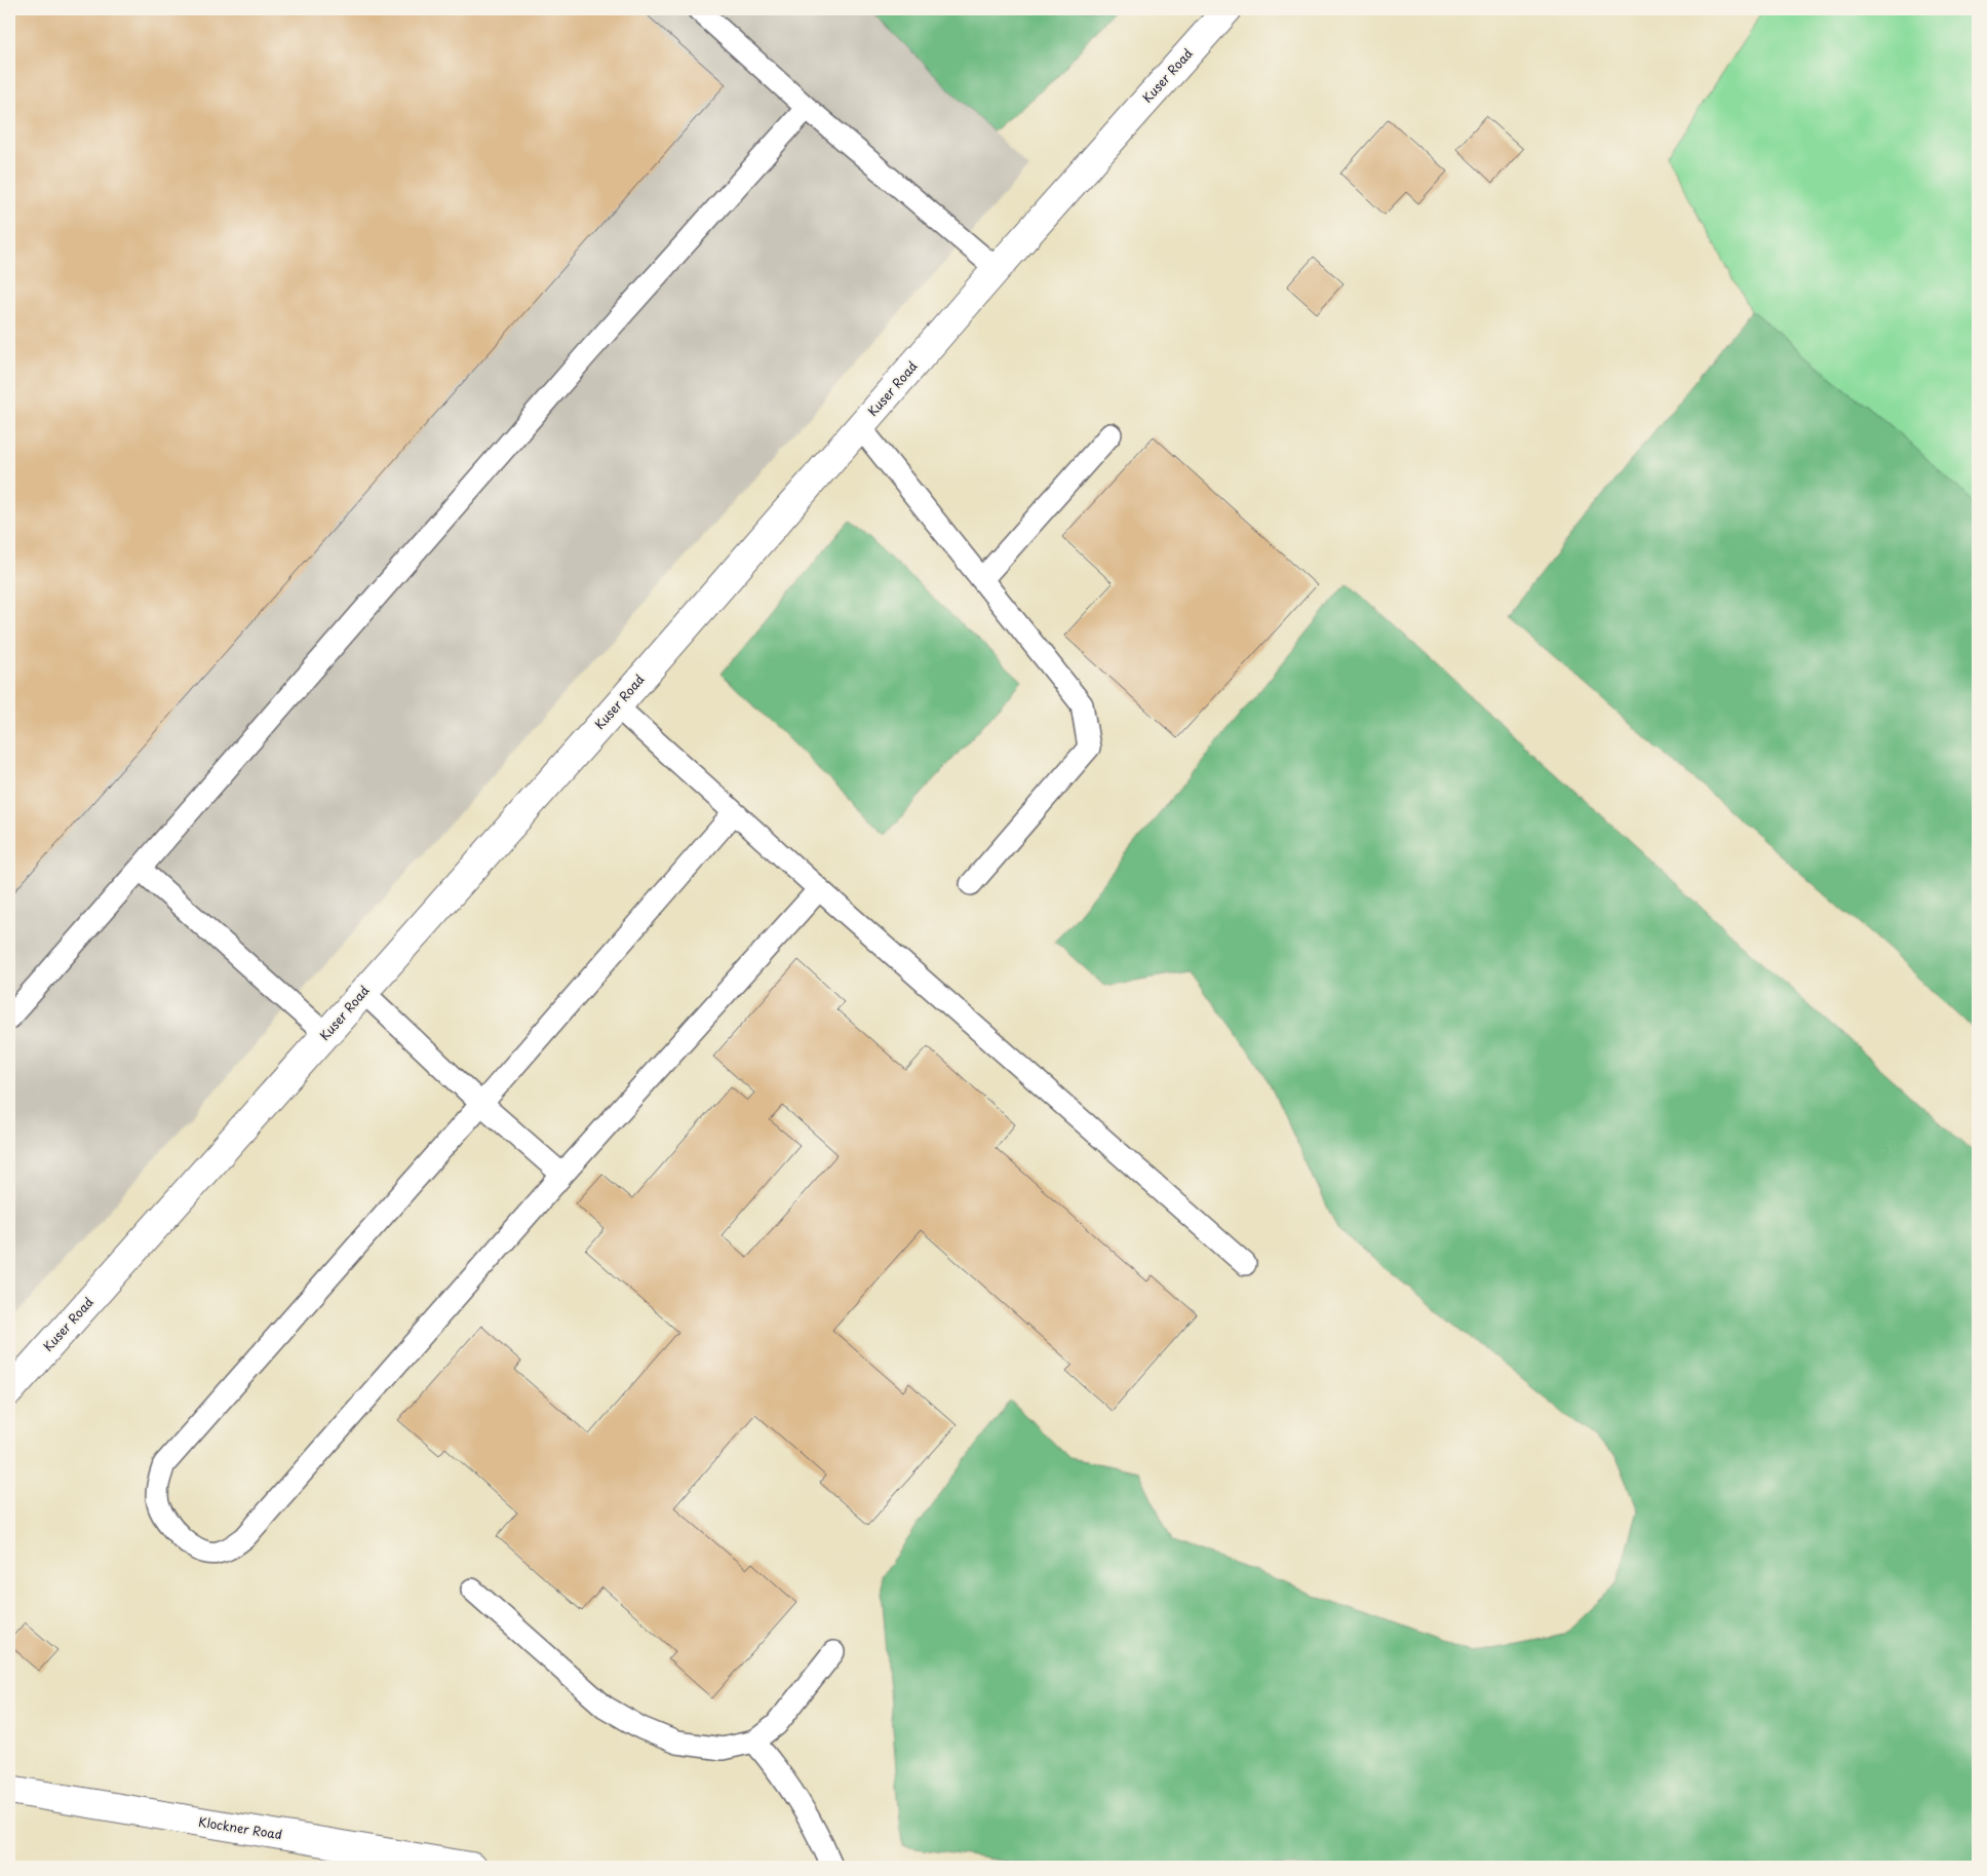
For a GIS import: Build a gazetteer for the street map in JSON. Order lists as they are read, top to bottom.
{
  "streets": {
    "street": ["Kuser Road", "Klockner Road"]
  }
}
